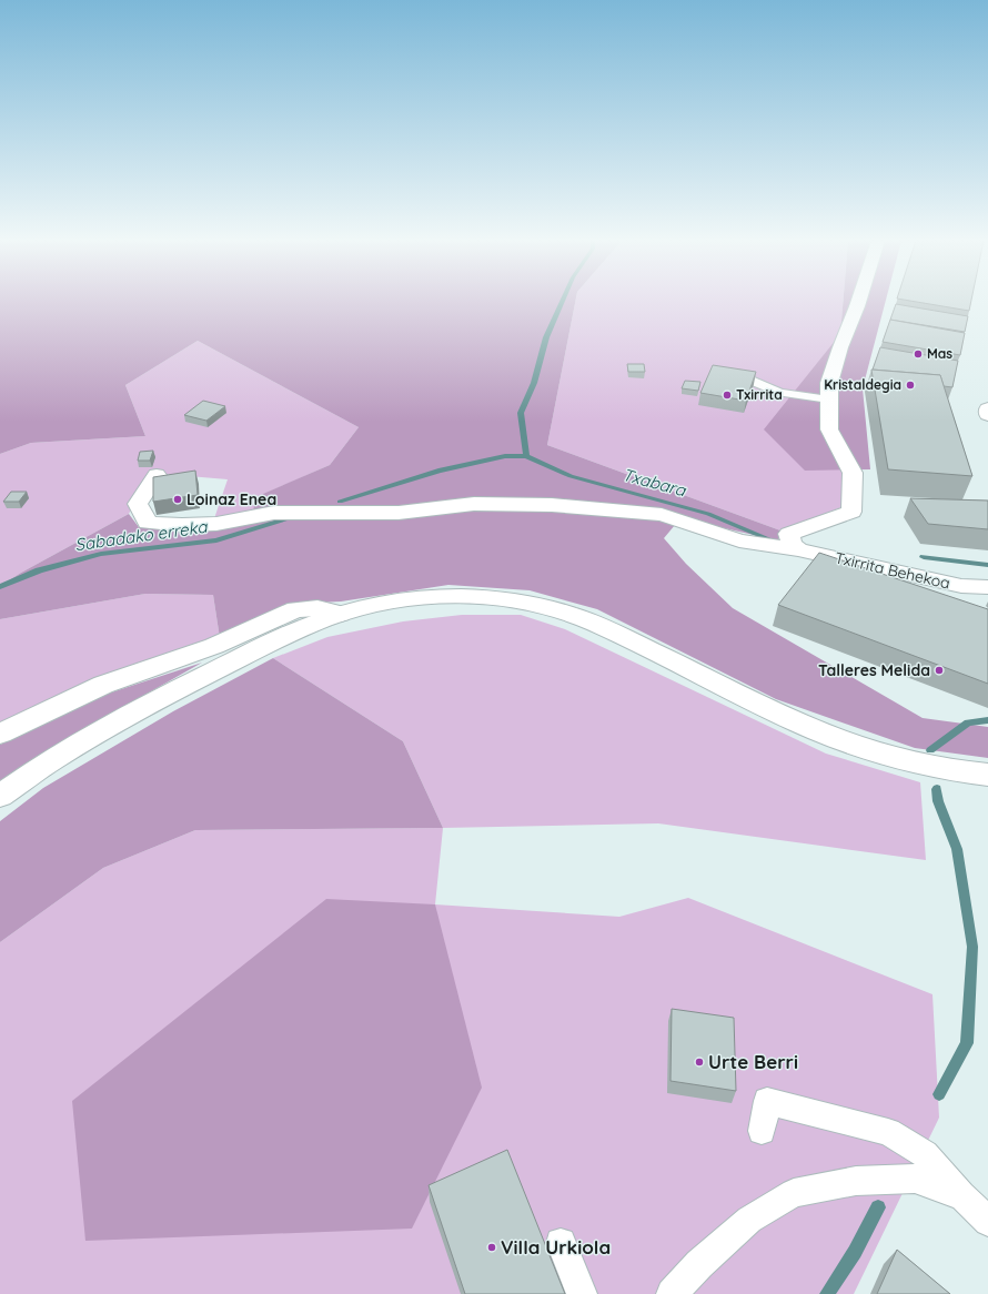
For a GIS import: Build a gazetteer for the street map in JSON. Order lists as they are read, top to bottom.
{
  "streets": {
    "street": ["Txirrita Behekoa"]
  },
  "water": ["Txabara", "Sabadako erreka"],
  "places": [
    "Mas",
    "Kristaldegia",
    "Txirrita",
    "Loinaz Enea",
    "Talleres Melida",
    "Urte Berri",
    "Villa Urkiola"
  ]
}
